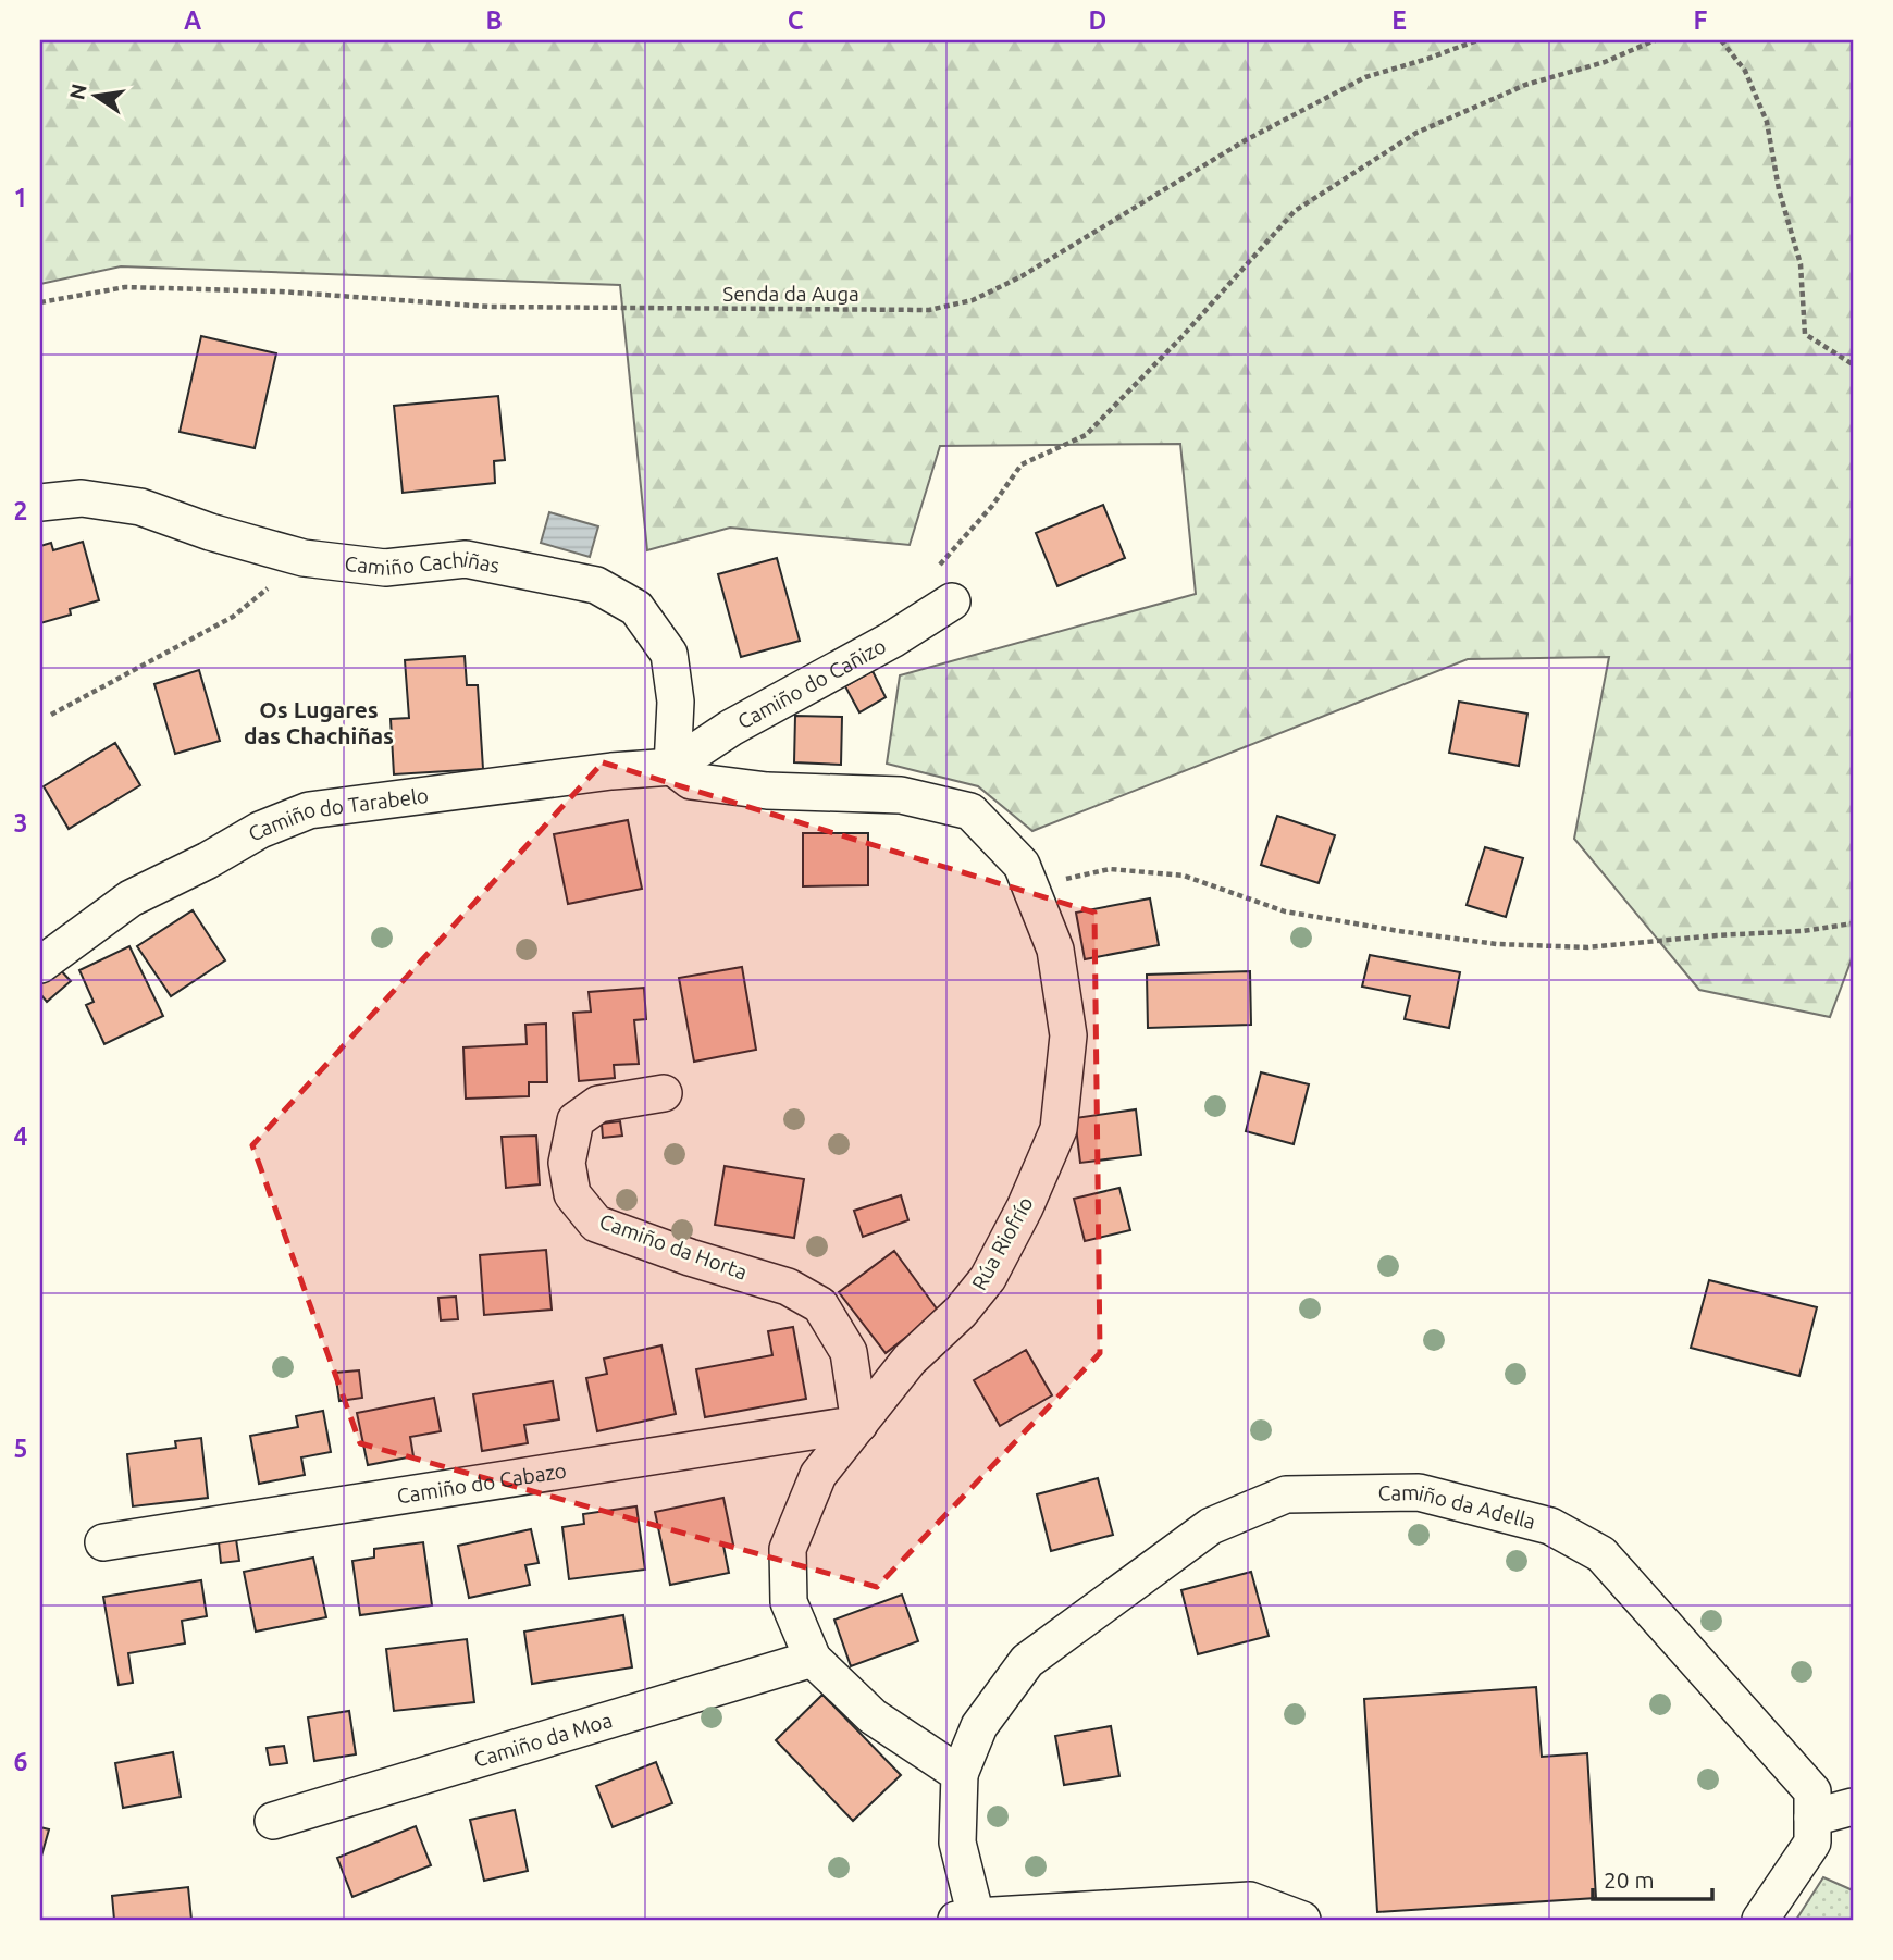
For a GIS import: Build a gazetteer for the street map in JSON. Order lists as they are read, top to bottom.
{
  "streets": {
    "street": [
      "Camiño Cachiñas",
      "Camiño do Cañizo",
      "Camiño do Tarabelo",
      "Rúa Riofrío",
      "Camiño da Horta",
      "Camiño do Cabazo",
      "Camiño da Adella",
      "Camiño da Moa"
    ],
    "path": ["Senda da Auga"]
  },
  "crossings": [
    ["Camiño Cachiñas", "Camiño do Cañizo"],
    ["Camiño Cachiñas", "Camiño do Tarabelo"],
    ["Camiño Cachiñas", "Rúa Riofrío"],
    ["Camiño do Cañizo", "Camiño do Tarabelo"],
    ["Camiño do Cañizo", "Rúa Riofrío"],
    ["Camiño do Tarabelo", "Rúa Riofrío"],
    ["Rúa Riofrío", "Camiño da Horta"],
    ["Rúa Riofrío", "Camiño do Cabazo"],
    ["Rúa Riofrío", "Camiño da Adella"],
    ["Rúa Riofrío", "Camiño da Moa"],
    ["Camiño da Horta", "Camiño do Cabazo"]
  ],
  "districts": ["Os Lugares das Chachiñas"],
  "scale_bar": "20 m",
  "north": "left",
  "grid": {
    "columns": [
      "A",
      "B",
      "C",
      "D",
      "E",
      "F"
    ],
    "rows": [
      "1",
      "2",
      "3",
      "4",
      "5",
      "6"
    ]
  }
}
